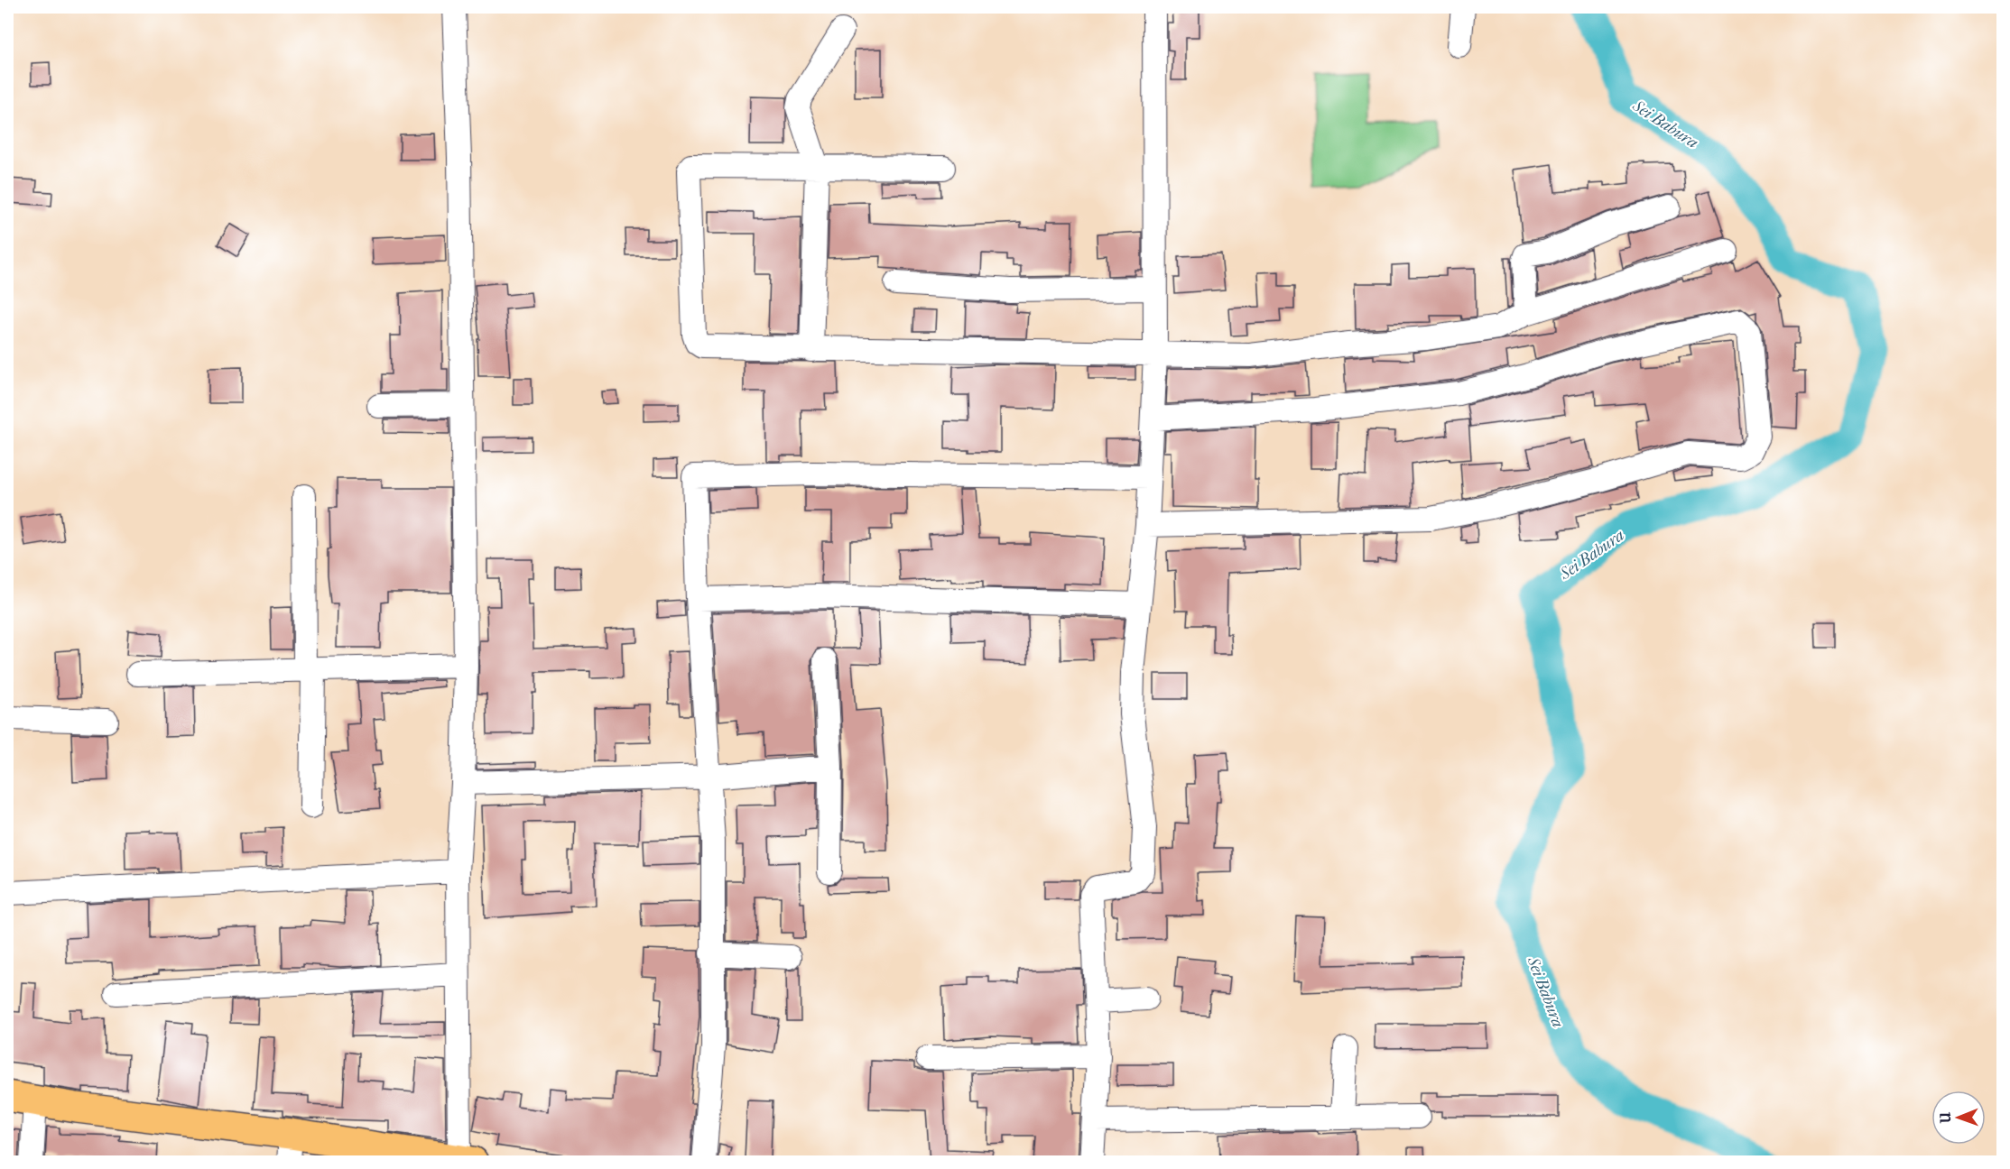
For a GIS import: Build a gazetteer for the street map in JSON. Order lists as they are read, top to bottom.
{
  "water": ["Sei Babura"],
  "north": "left"
}
